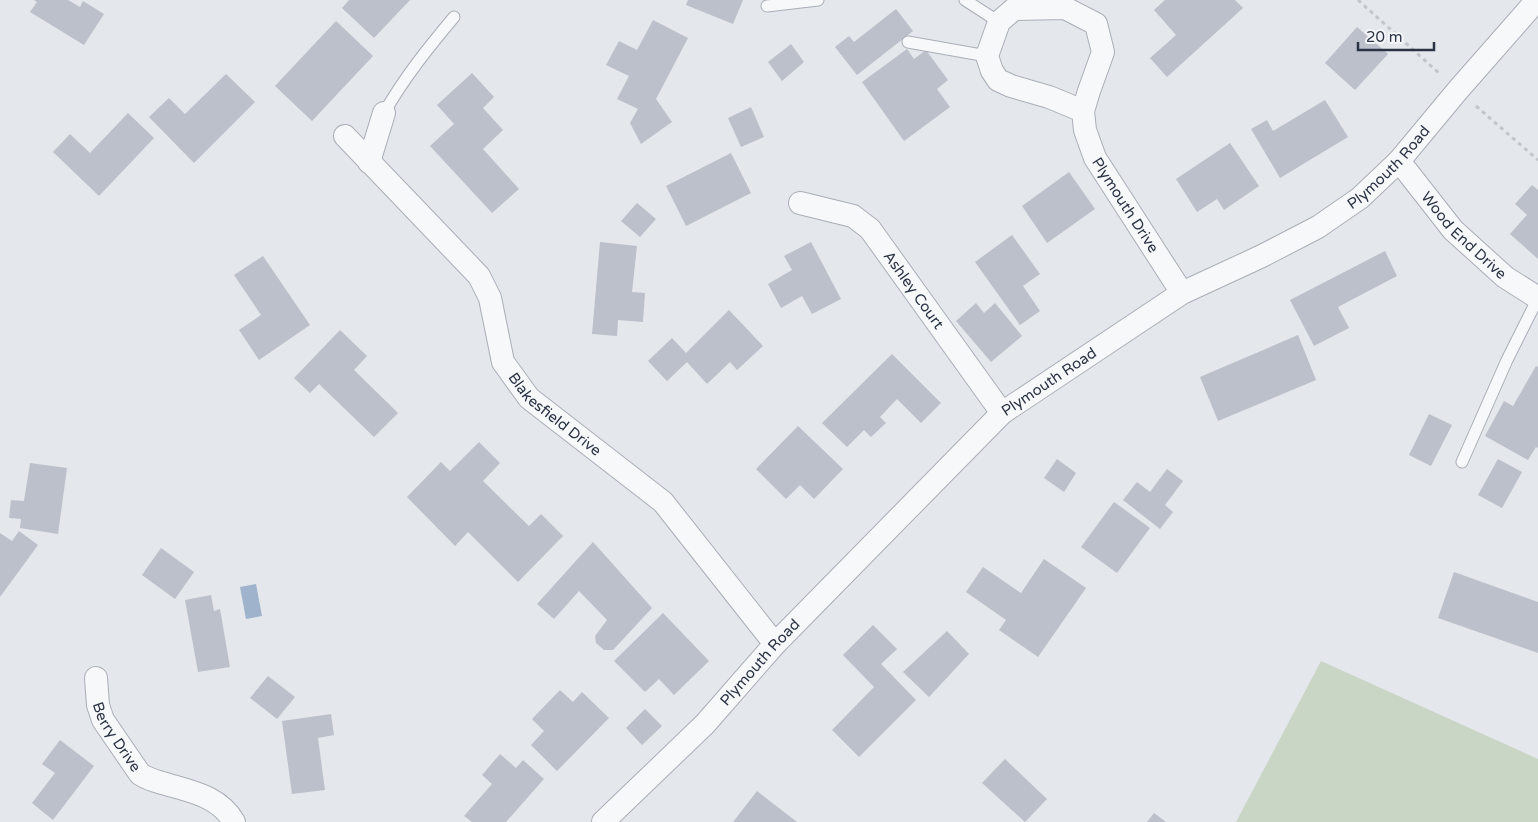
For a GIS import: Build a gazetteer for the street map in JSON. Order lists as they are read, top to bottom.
{
  "streets": {
    "street": [
      "Plymouth Road",
      "Plymouth Drive",
      "Wood End Drive",
      "Ashley Court",
      "Blakesfield Drive",
      "Berry Drive"
    ]
  },
  "crossings": [
    ["Plymouth Road", "Plymouth Drive"],
    ["Plymouth Road", "Wood End Drive"],
    ["Plymouth Road", "Ashley Court"],
    ["Plymouth Road", "Blakesfield Drive"]
  ],
  "scale_bar": "20 m"
}
